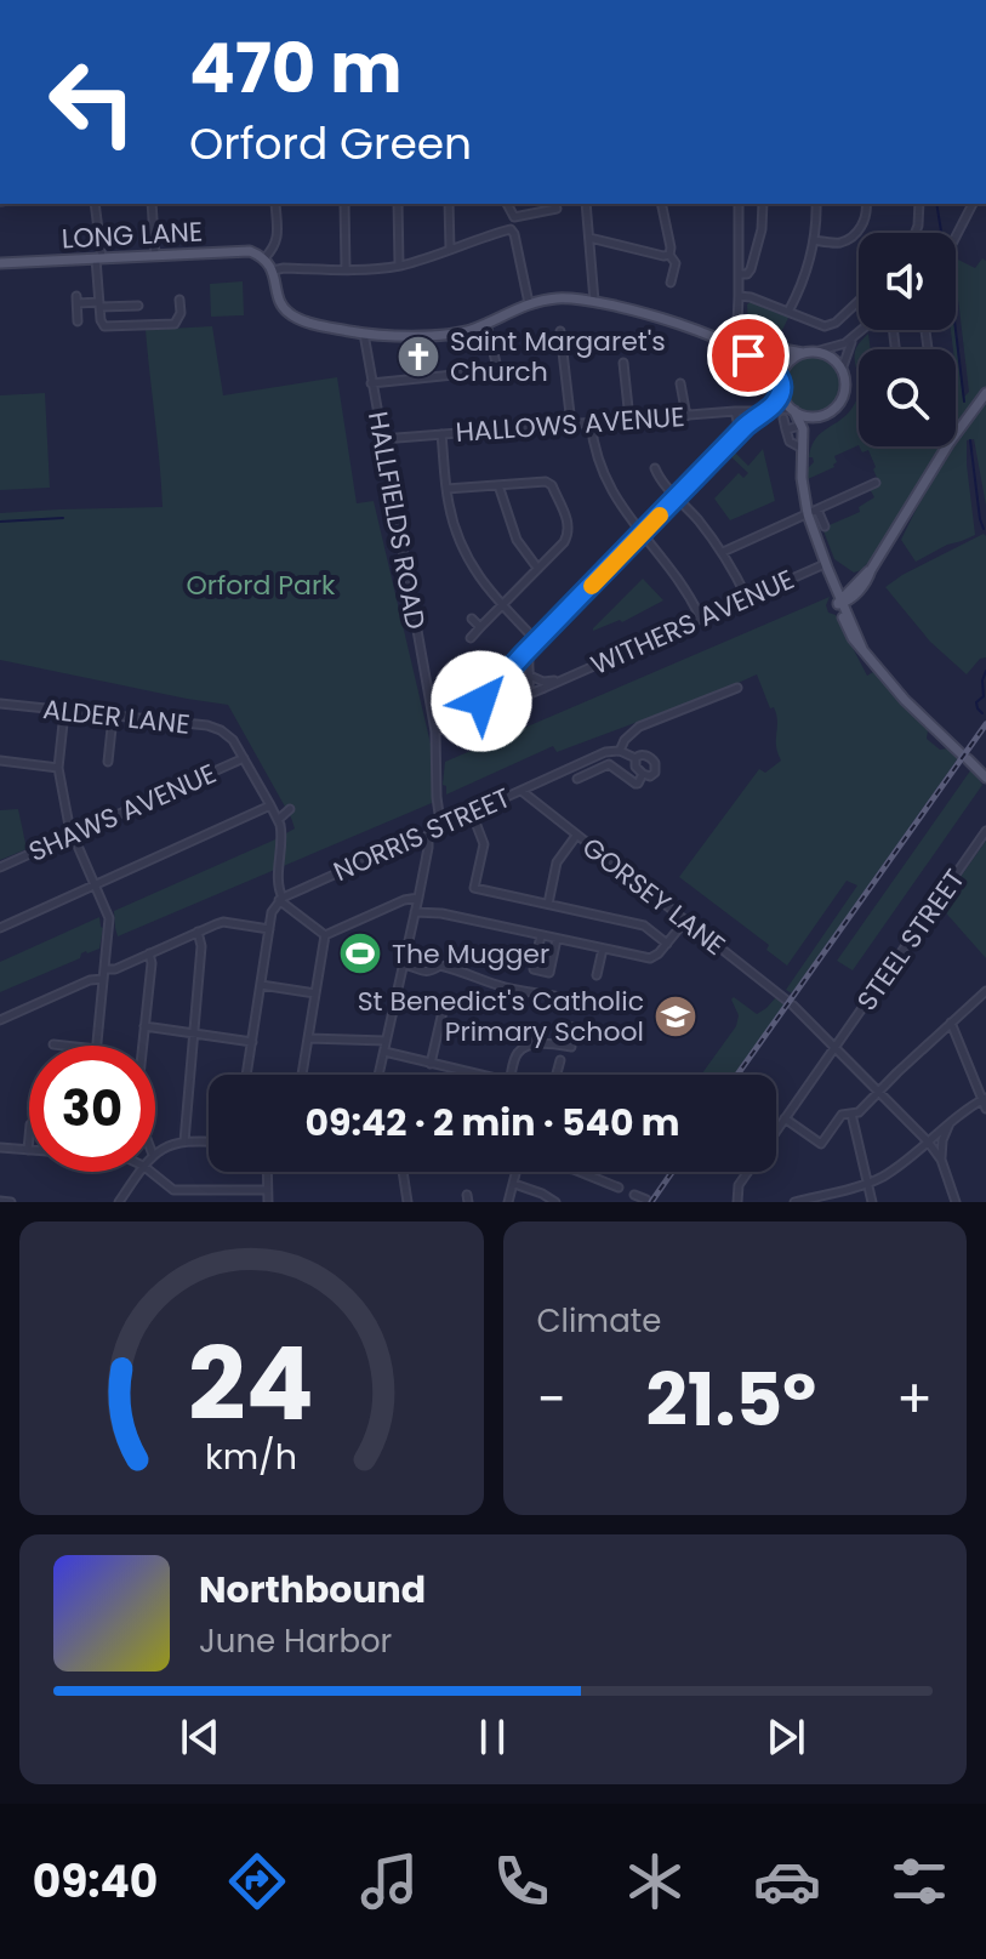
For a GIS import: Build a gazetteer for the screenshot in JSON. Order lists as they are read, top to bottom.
{
  "streets": {
    "main road": ["LONG LANE"],
    "street": [
      "HALLOWS AVENUE",
      "HALLFIELDS ROAD",
      "WITHERS AVENUE",
      "ALDER LANE",
      "SHAWS AVENUE",
      "NORRIS STREET",
      "GORSEY LANE",
      "STEEL STREET"
    ]
  },
  "crossings": [
    ["HALLOWS AVENUE", "HALLFIELDS ROAD"],
    ["HALLFIELDS ROAD", "WITHERS AVENUE"],
    ["HALLFIELDS ROAD", "NORRIS STREET"],
    ["ALDER LANE", "SHAWS AVENUE"],
    ["ALDER LANE", "NORRIS STREET"],
    ["NORRIS STREET", "GORSEY LANE"],
    ["GORSEY LANE", "STEEL STREET"]
  ],
  "parks": ["Orford Park"],
  "places": {
    "church": ["Saint Margaret's Church"],
    "sports": ["The Mugger"],
    "school or university": ["St Benedict's Catholic Primary School"]
  },
  "page": {
    "turn": ["470 m", "Orford Green"],
    "limit": "30",
    "trip": "09:42 · 2 min · 540 m",
    "tile": "Climate",
    "heat": ["−", "21.5°", "+"],
    "song": ["Northbound", "June Harbor"],
    "tabs": "09:40",
    "gauge": ["24", "km/h"]
  }
}
